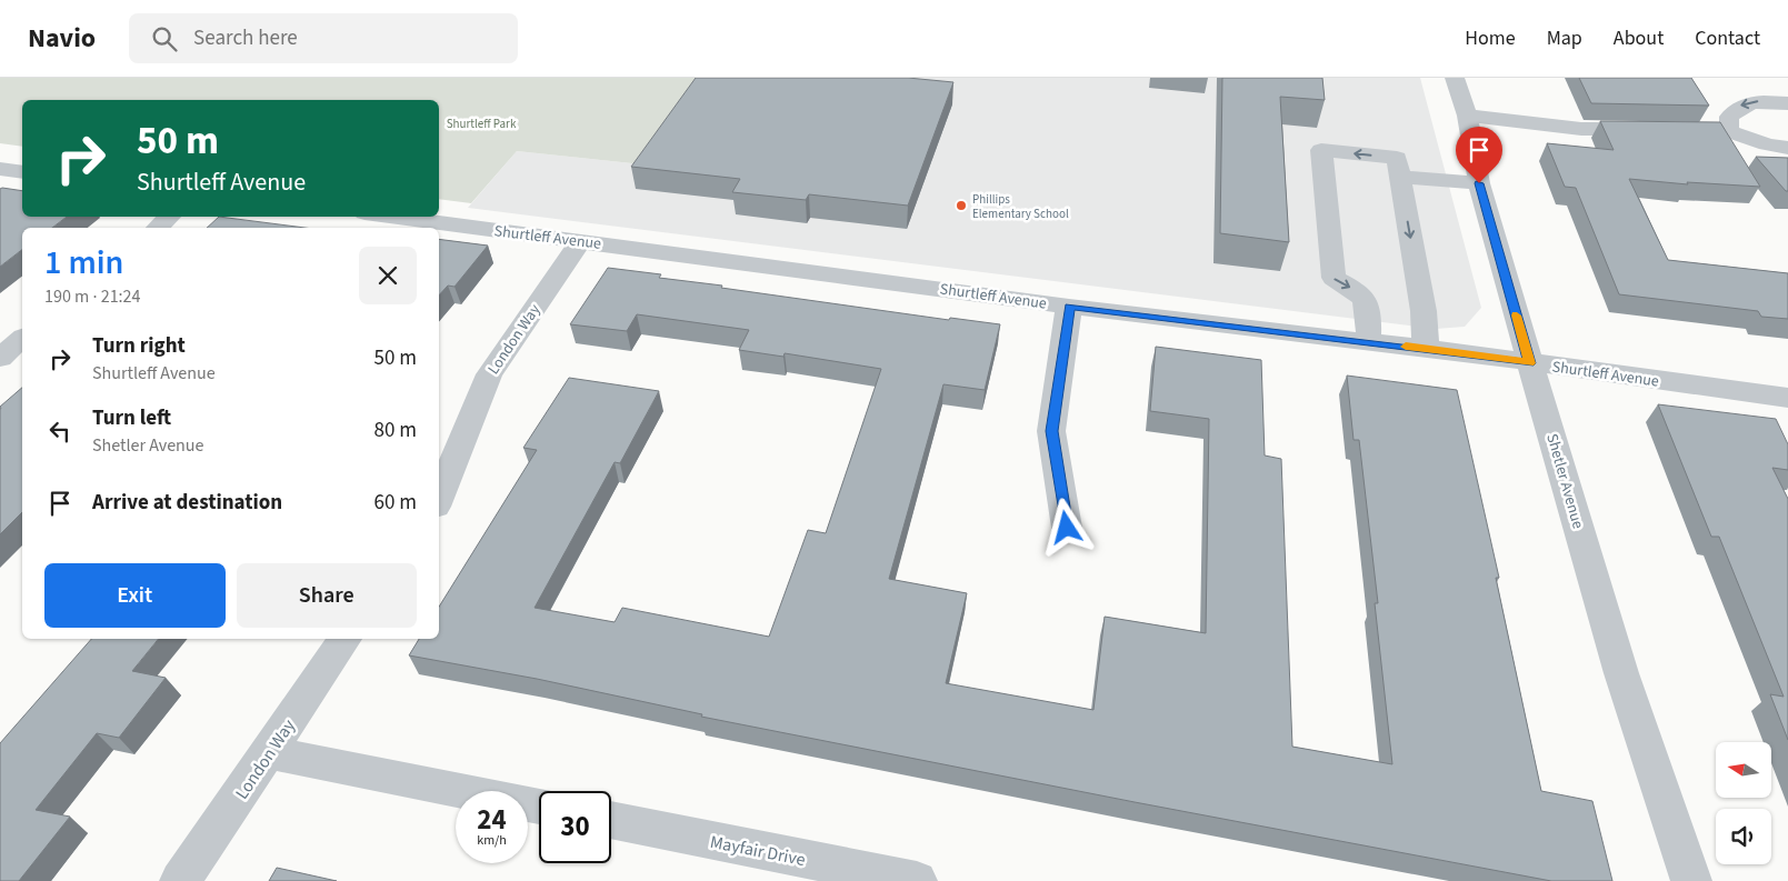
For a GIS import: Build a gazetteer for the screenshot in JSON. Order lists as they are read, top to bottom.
{
  "streets": {
    "street": [
      "Shurtleff Avenue",
      "London Way",
      "Shetler Avenue",
      "Mayfair Drive"
    ]
  },
  "crossings": [
    ["Shurtleff Avenue", "London Way"],
    ["Shurtleff Avenue", "Shetler Avenue"]
  ],
  "parks": ["Shurtleff Park"],
  "places": ["Phillips Elementary School"],
  "north": "left",
  "page": {
    "header": "Navio",
    "search": "Search here",
    "nav": [
      "Home",
      "Map",
      "About",
      "Contact"
    ],
    "turn": ["50 m", "Shurtleff Avenue"],
    "heading": ["1 min", "190 m · 21:24"],
    "list": [
      {
        "name": "Turn right",
        "note": "Shurtleff Avenue",
        "value": "50 m"
      },
      {
        "name": "Turn left",
        "note": "Shetler Avenue",
        "value": "80 m"
      },
      {
        "name": "Arrive at destination",
        "value": "60 m"
      }
    ],
    "buttons": ["Exit", "Share"],
    "speed": "24 km/h",
    "limit": "30"
  }
}
